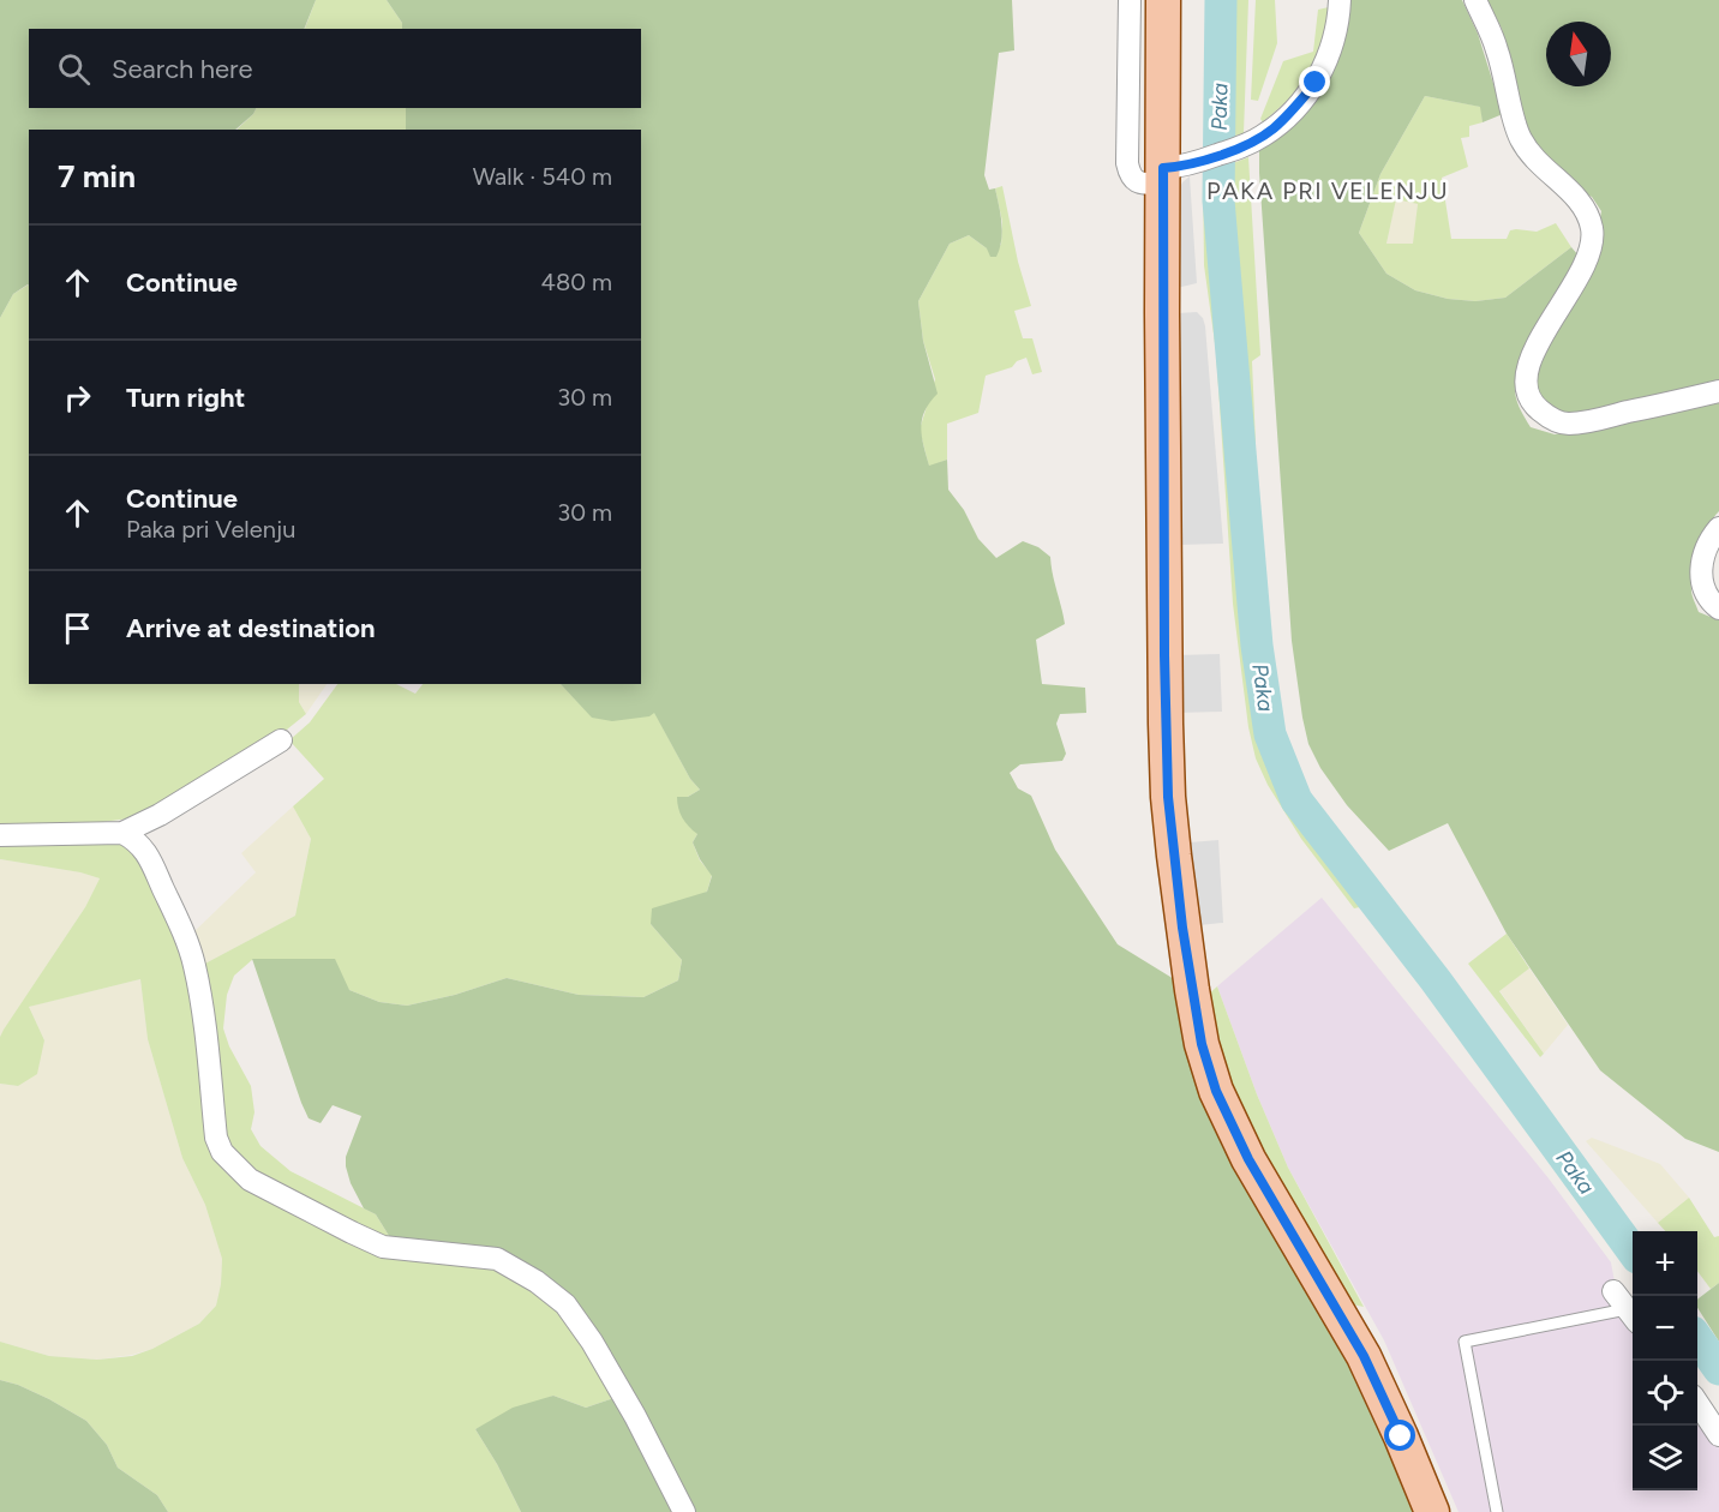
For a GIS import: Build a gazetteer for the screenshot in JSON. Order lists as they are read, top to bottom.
{
  "districts": ["PAKA PRI VELENJU"],
  "water": ["Paka"],
  "north": "top",
  "page": {
    "search": "Search here",
    "heading": ["7 min", "Walk · 540 m"],
    "list": [
      ["Continue", "480 m"],
      ["Turn right", "30 m"],
      ["Continue", "Paka pri Velenju", "30 m"],
      "Arrive at destination"
    ],
    "map_buttons": ["+", "−"]
  }
}
